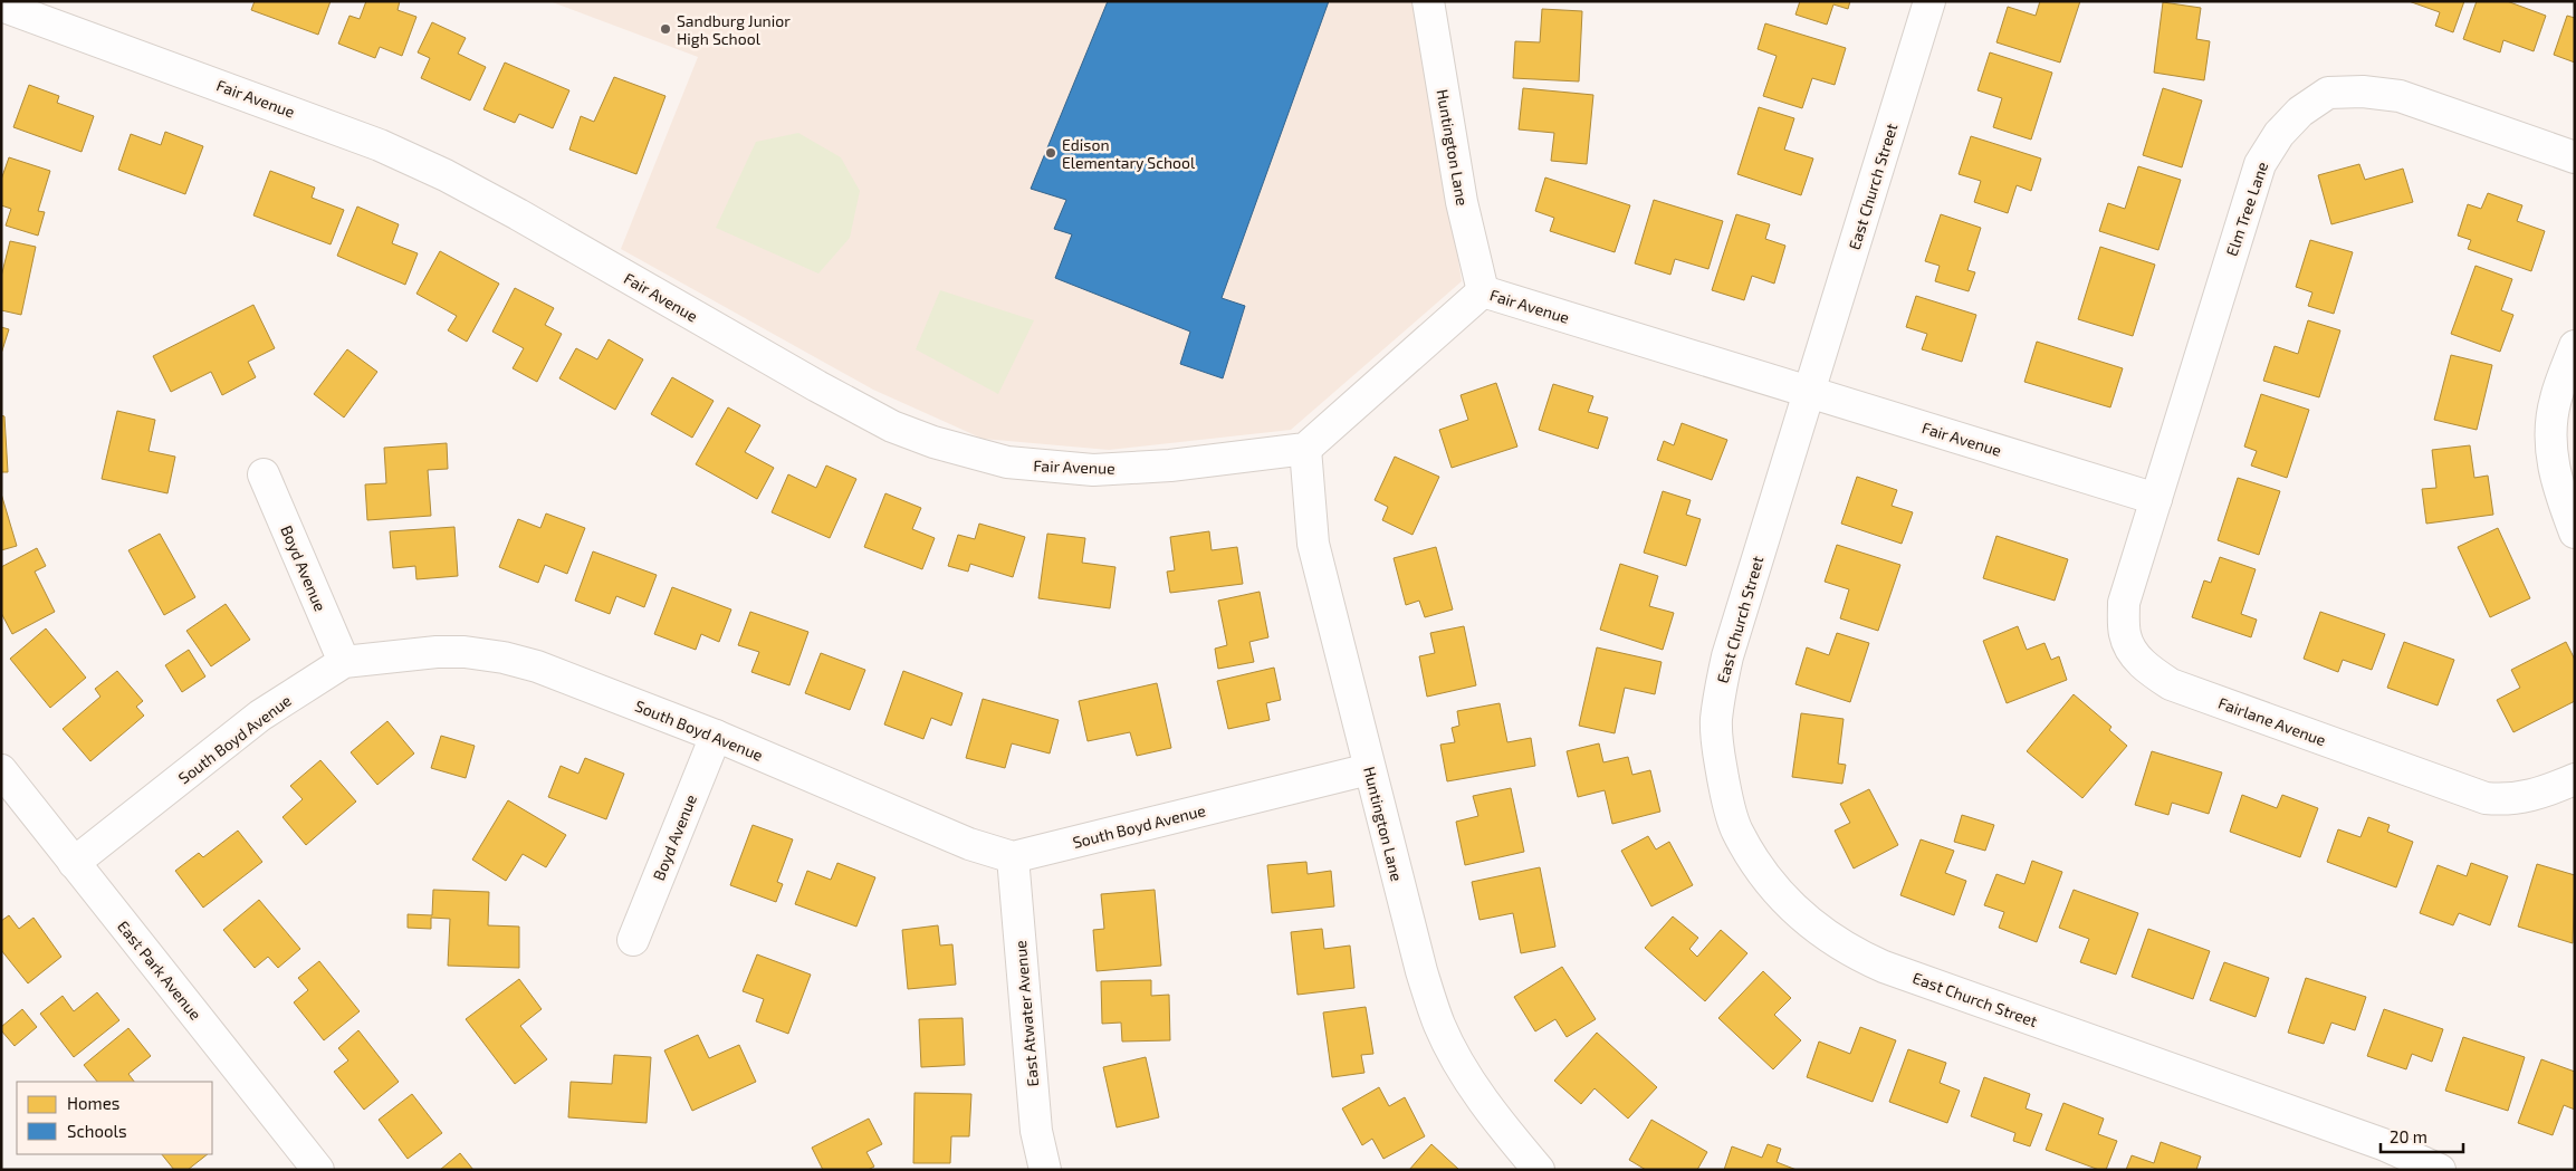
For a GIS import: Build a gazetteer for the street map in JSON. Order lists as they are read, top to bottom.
{
  "streets": {
    "street": [
      "Fair Avenue",
      "Huntington Lane",
      "East Church Street",
      "Elm Tree Lane",
      "Boyd Avenue",
      "Fairlane Avenue",
      "South Boyd Avenue",
      "East Park Avenue",
      "East Atwater Avenue"
    ]
  },
  "crossings": [
    ["Fair Avenue", "Huntington Lane"],
    ["Fair Avenue", "East Church Street"],
    ["Fair Avenue", "Elm Tree Lane"],
    ["Fair Avenue", "Fairlane Avenue"],
    ["Huntington Lane", "South Boyd Avenue"],
    ["Elm Tree Lane", "Fairlane Avenue"],
    ["Boyd Avenue", "South Boyd Avenue"],
    ["South Boyd Avenue", "East Park Avenue"],
    ["South Boyd Avenue", "East Atwater Avenue"]
  ],
  "places": ["Sandburg Junior High School", "Edison Elementary School"],
  "legend": ["Homes", "Schools"],
  "scale_bar": "20 m"
}
